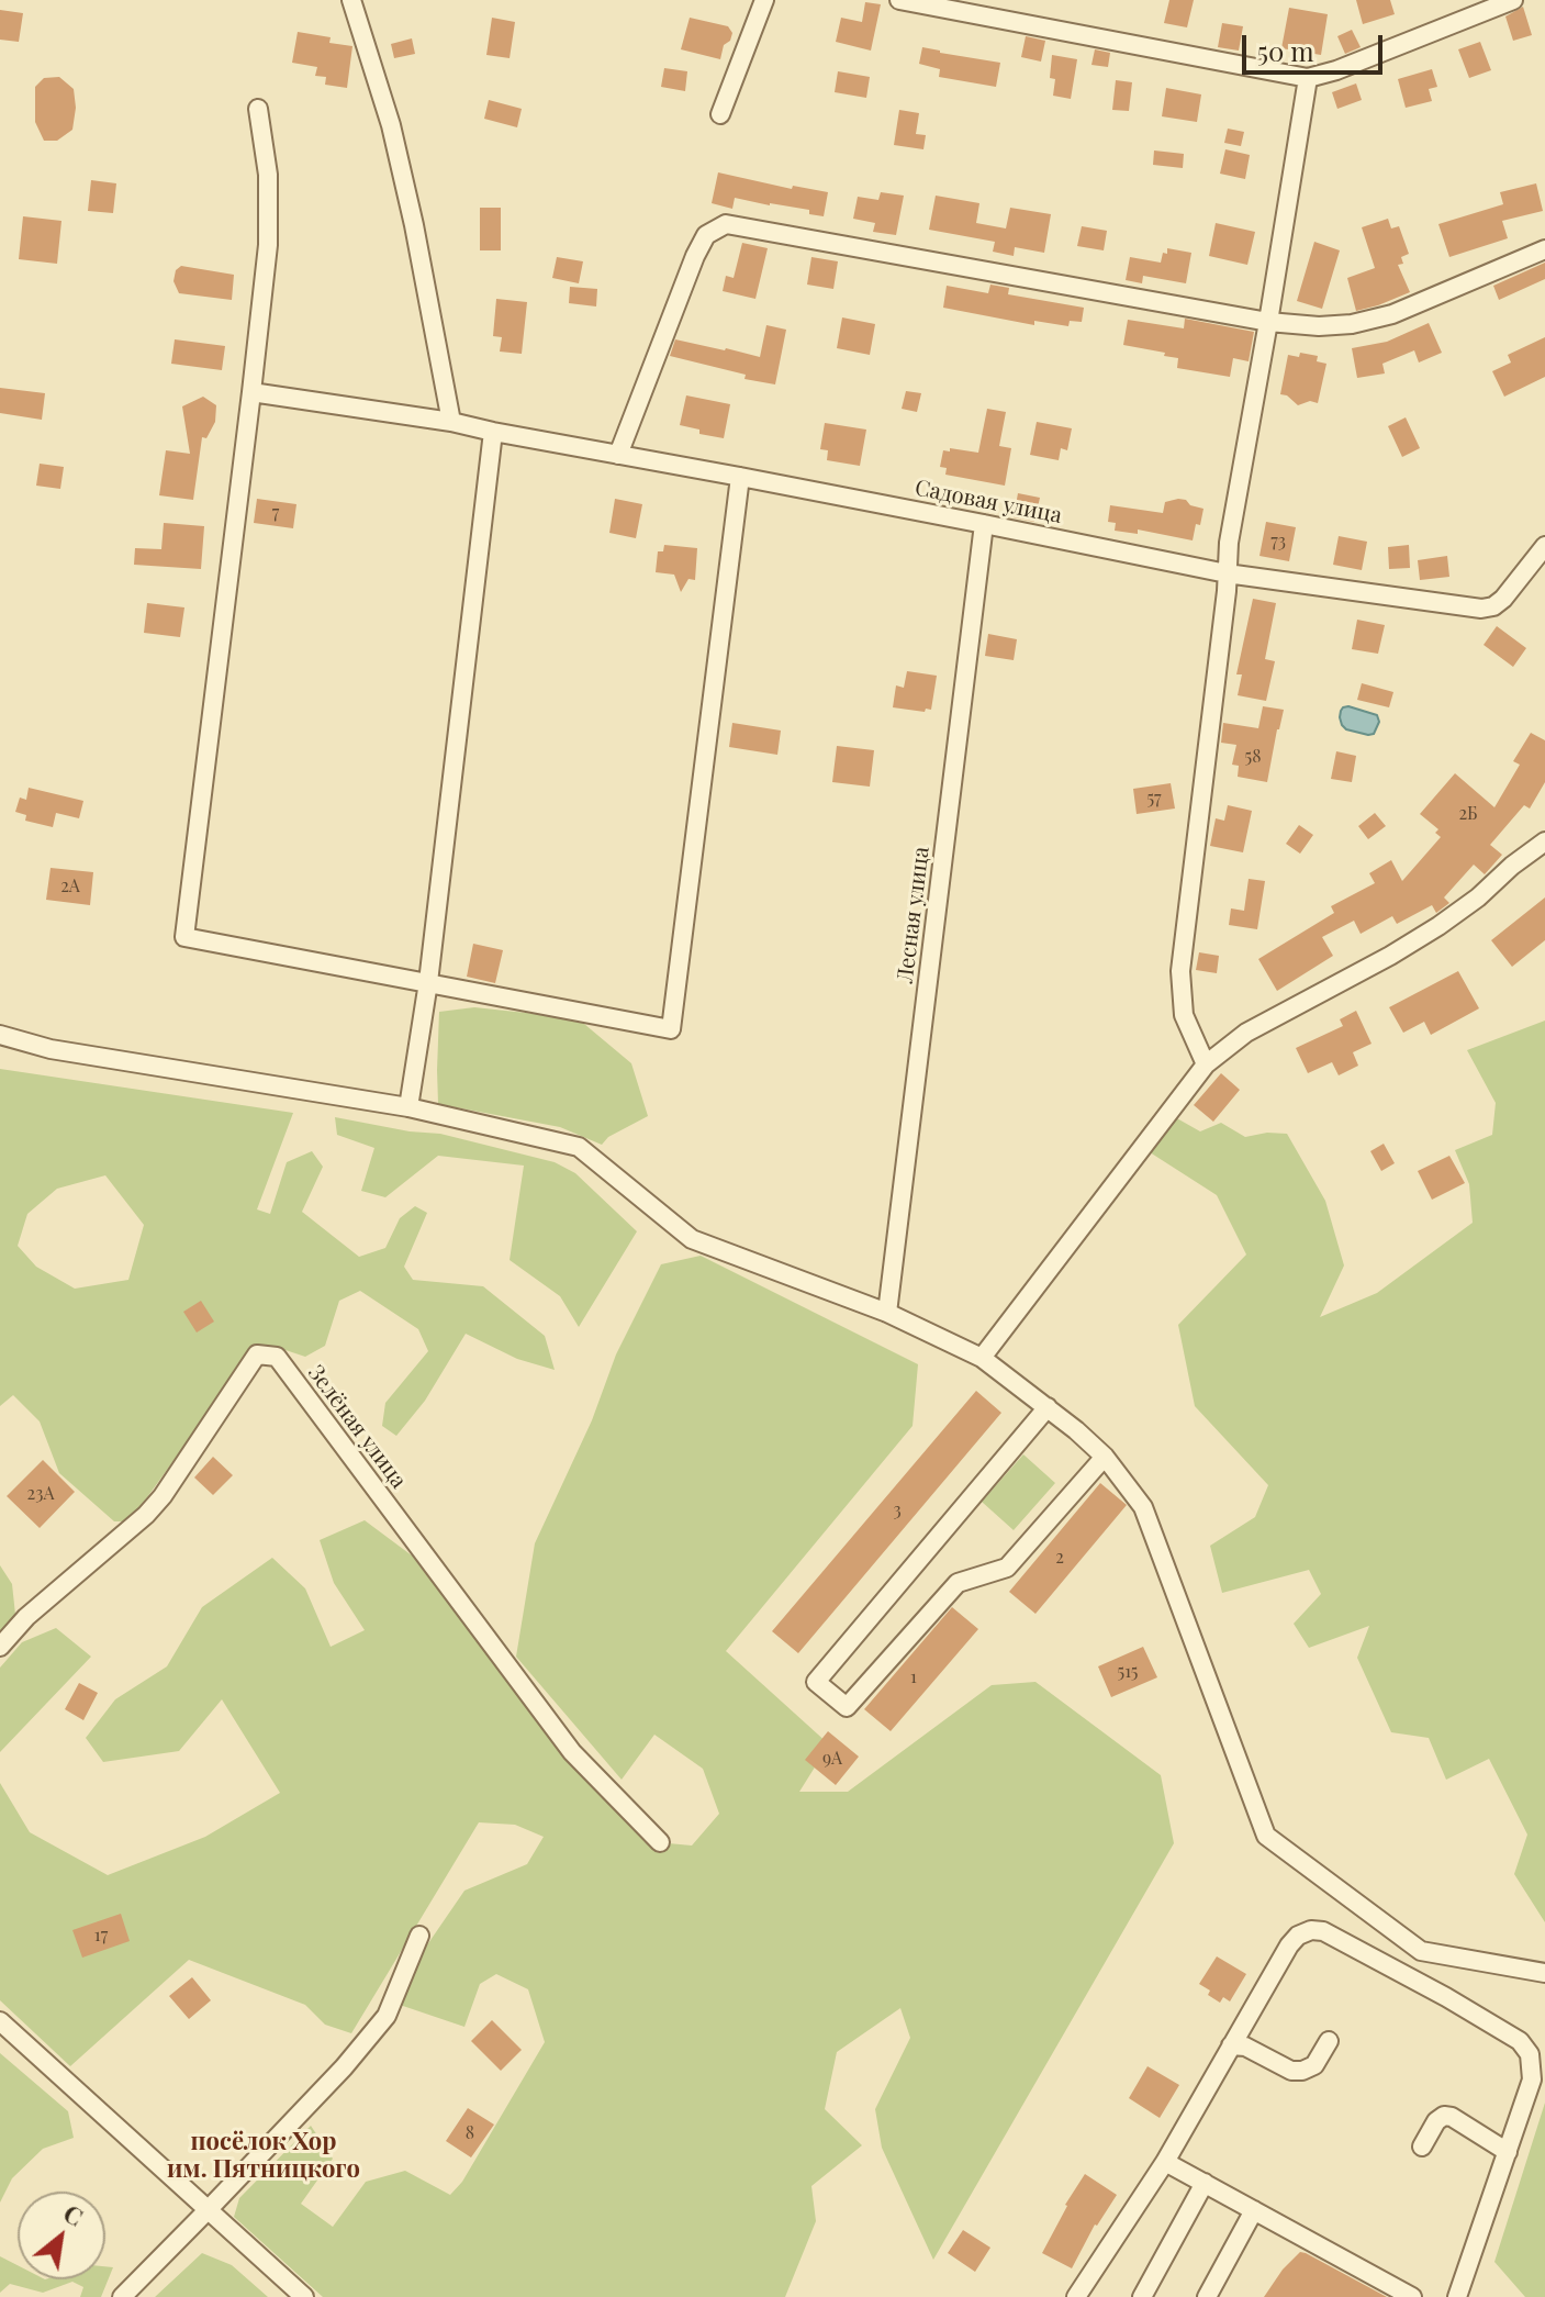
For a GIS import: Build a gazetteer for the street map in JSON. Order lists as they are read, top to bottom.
{
  "streets": {
    "street": ["Садовая улица", "Лесная улица", "Зелёная улица"]
  },
  "crossings": [
    ["Садовая улица", "Лесная улица"]
  ],
  "districts": ["посёлок Хор им. Пятницкого"],
  "house_numbers": [
    "7",
    "73",
    "58",
    "57",
    "2Б",
    "2А",
    "23А",
    "3",
    "2",
    "515",
    "1",
    "9А",
    "17",
    "8"
  ],
  "scale_bar": "50 m",
  "north": "top right"
}
